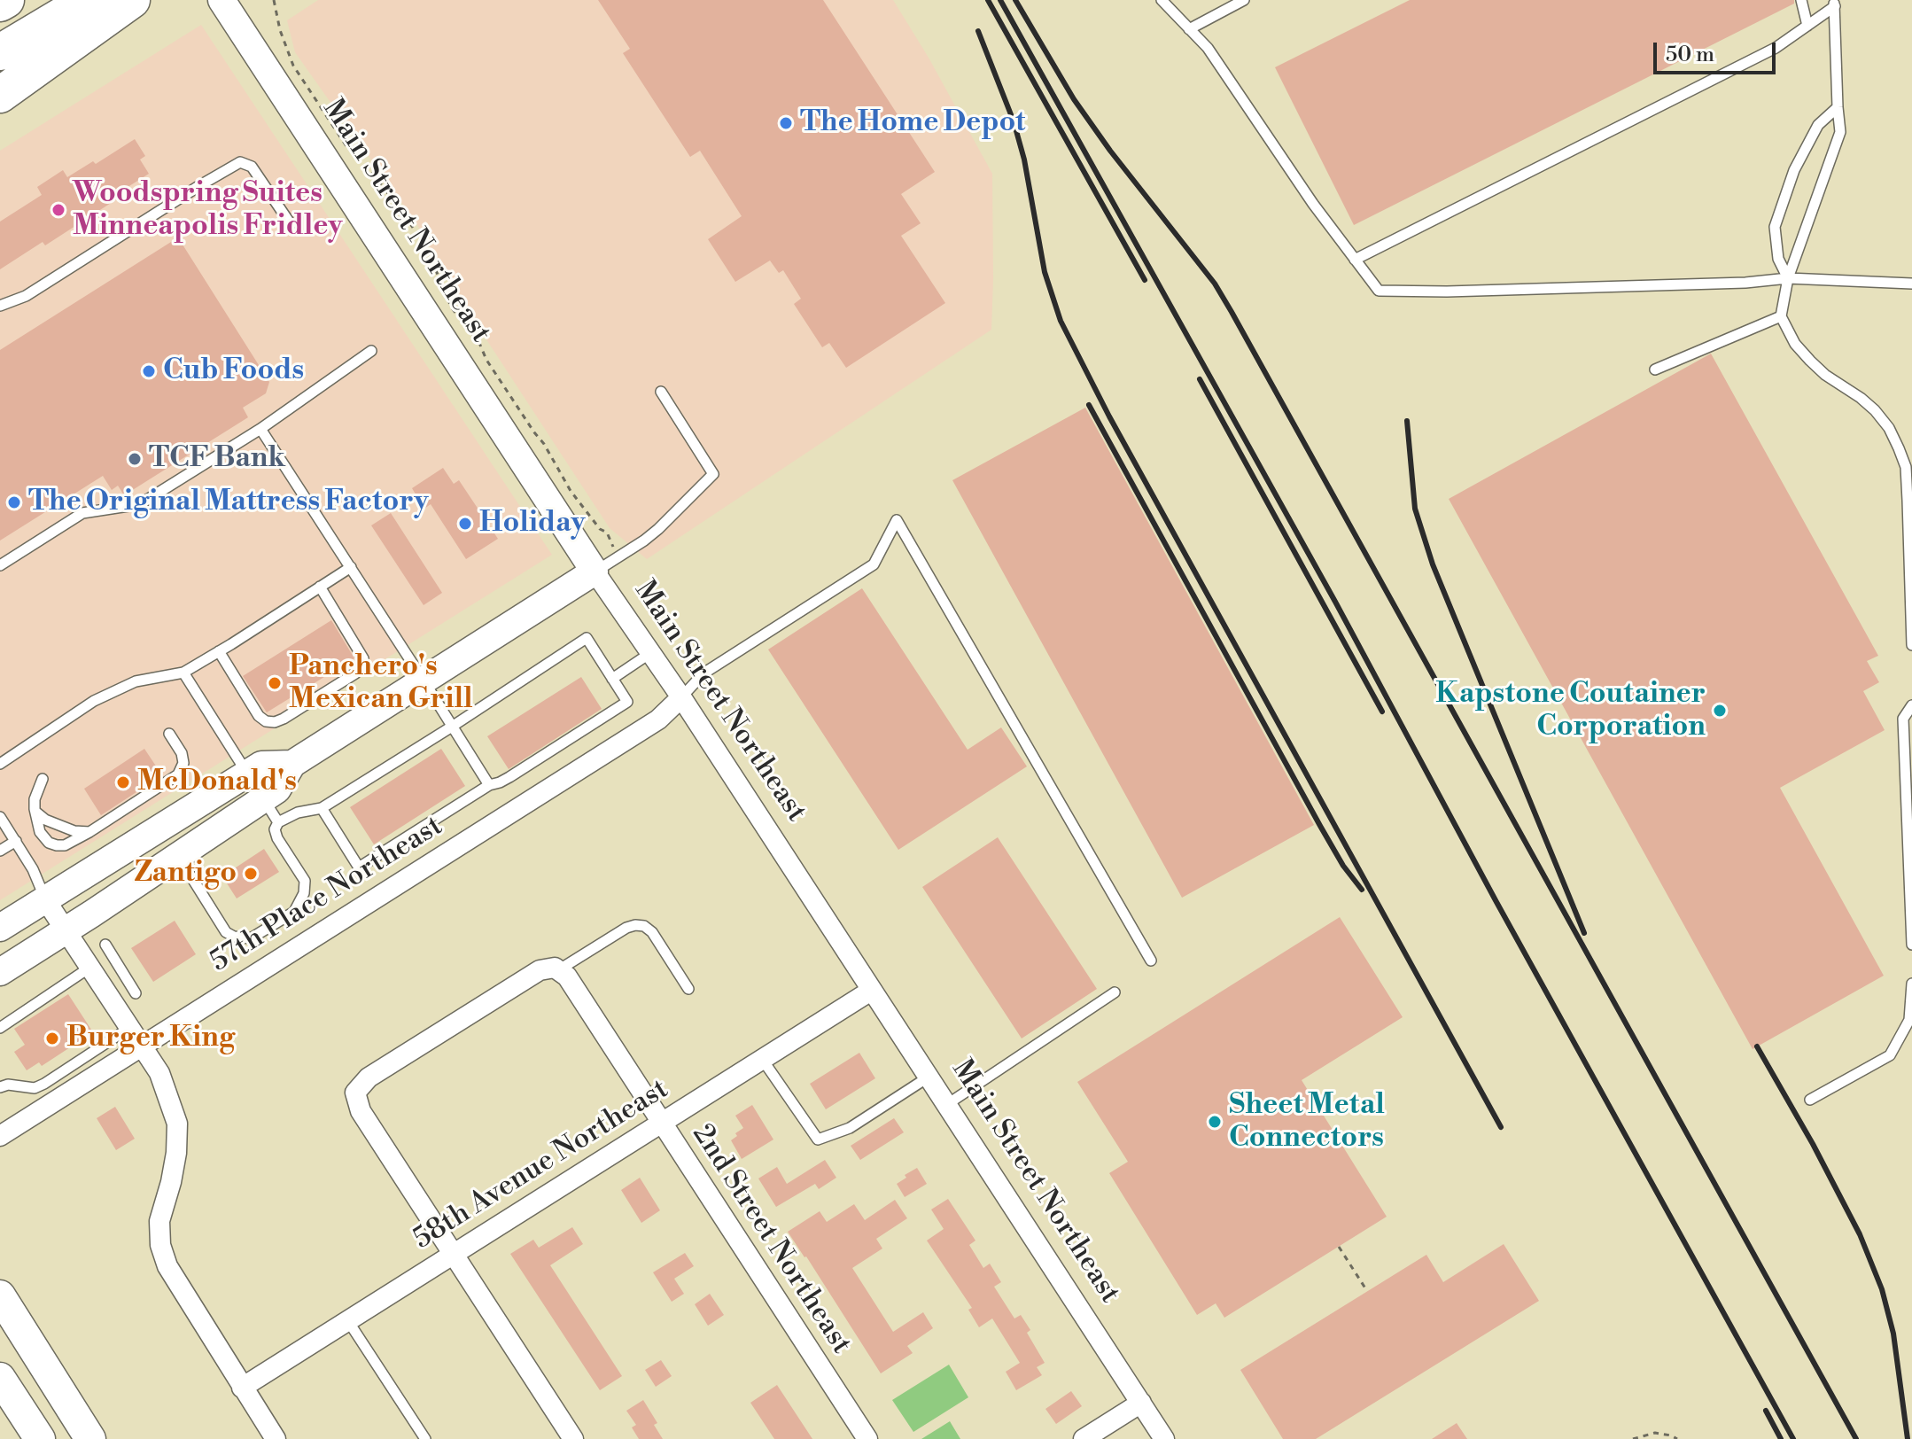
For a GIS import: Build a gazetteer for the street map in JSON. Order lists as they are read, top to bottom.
{
  "streets": {
    "street": [
      "Main Street Northeast",
      "57th Place Northeast",
      "58th Avenue Northeast",
      "2nd Street Northeast"
    ]
  },
  "crossings": [
    ["Main Street Northeast", "57th Place Northeast"],
    ["Main Street Northeast", "58th Avenue Northeast"],
    ["58th Avenue Northeast", "2nd Street Northeast"]
  ],
  "places": [
    "The Home Depot",
    "Woodspring Suites Minneapolis Fridley",
    "Cub Foods",
    "TCF Bank",
    "The Original Mattress Factory",
    "Holiday",
    "Panchero's Mexican Grill",
    "Kapstone Coutainer Corporation",
    "McDonald's",
    "Zantigo",
    "Burger King",
    "Sheet Metal Connectors"
  ],
  "scale_bar": "50 m"
}
